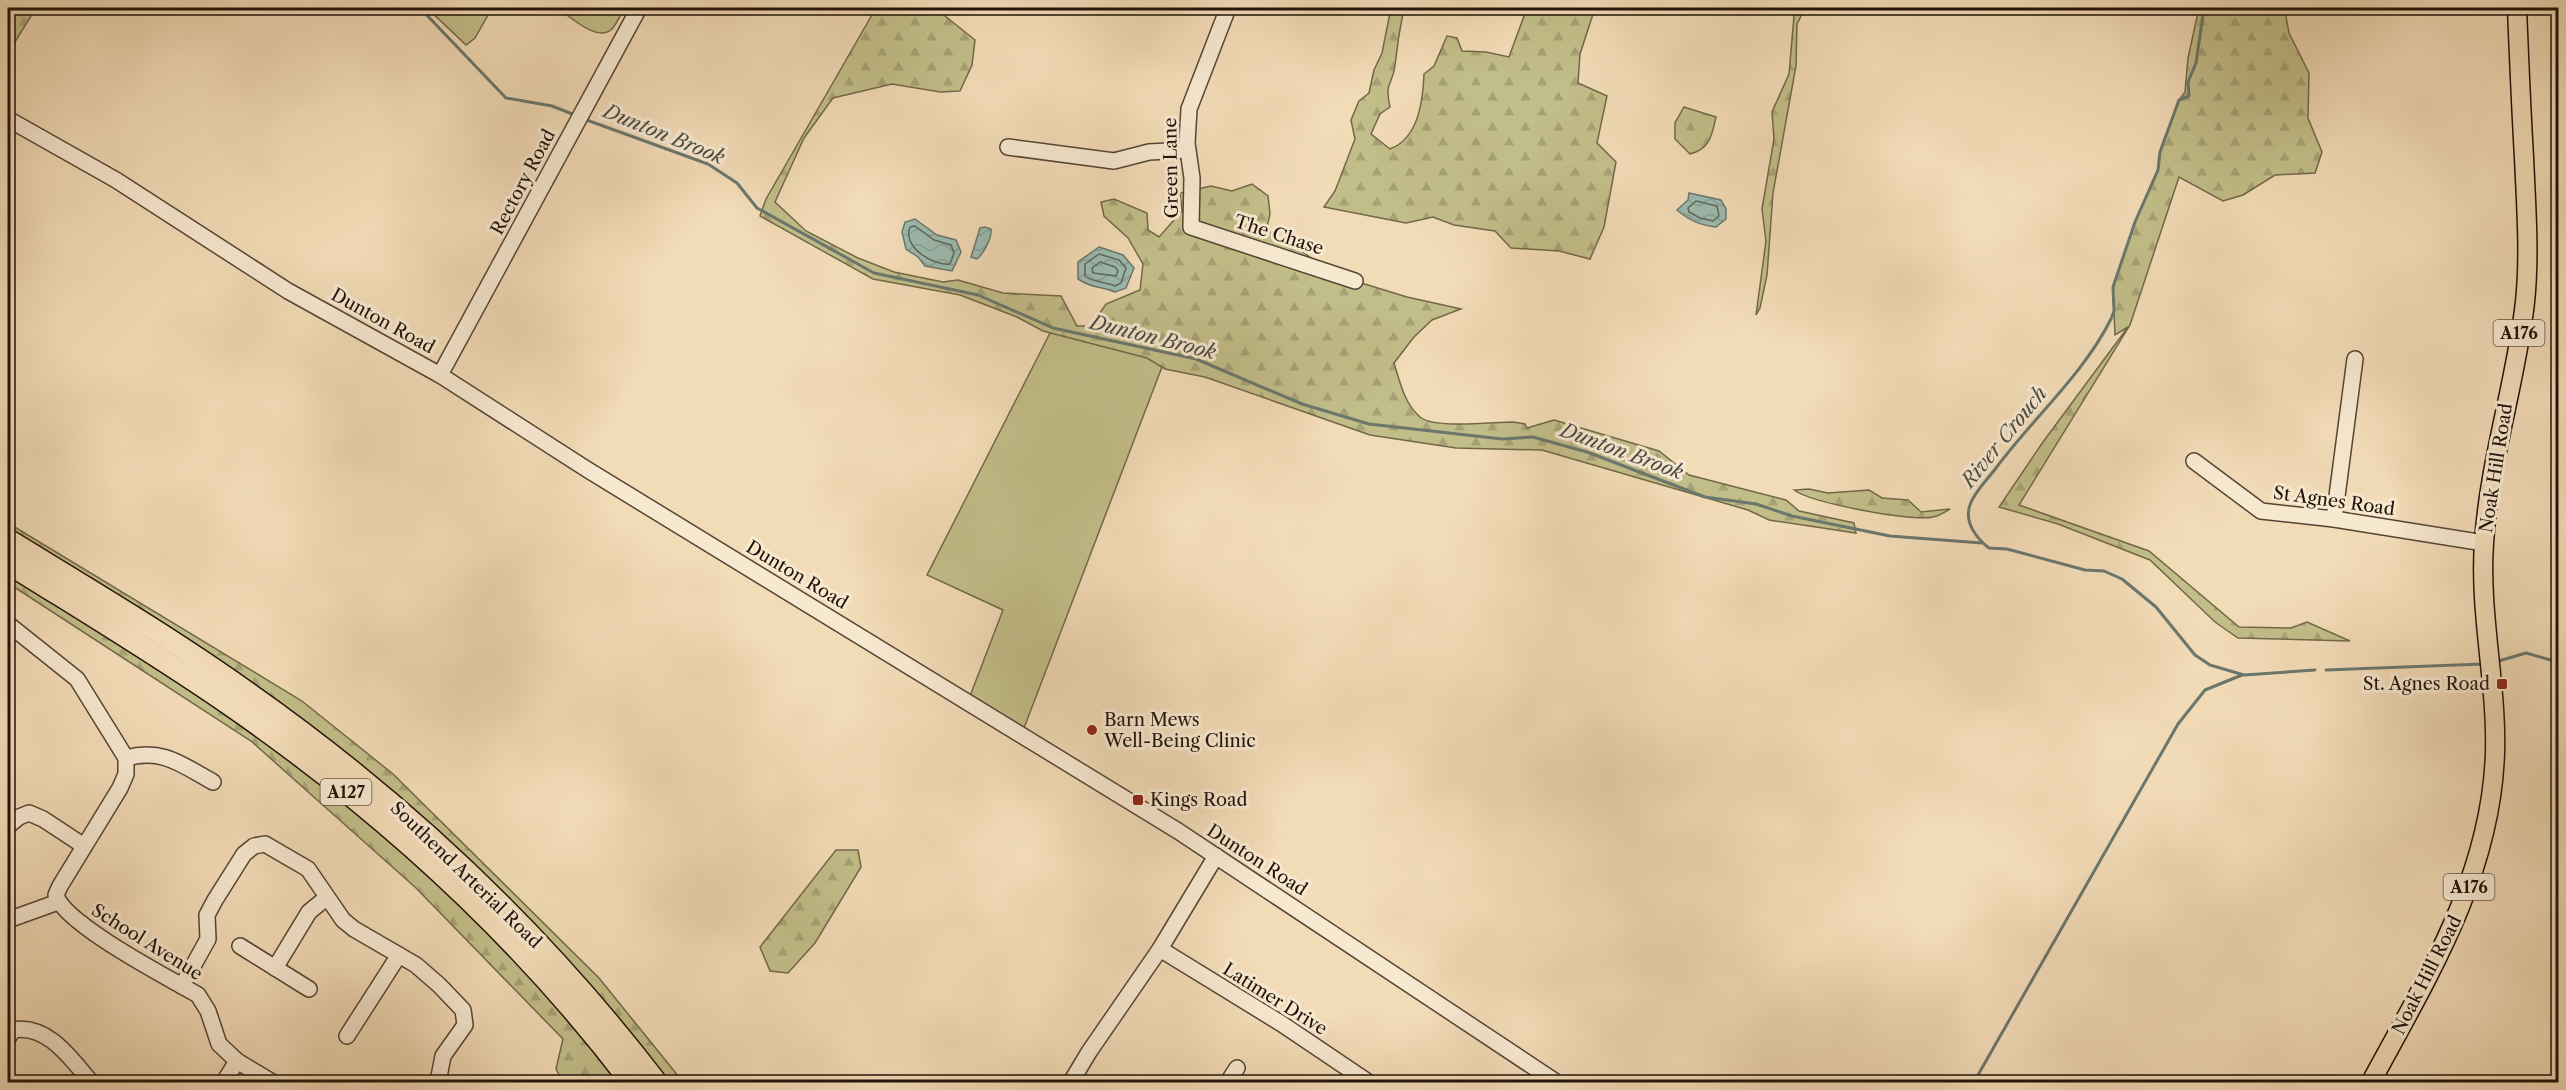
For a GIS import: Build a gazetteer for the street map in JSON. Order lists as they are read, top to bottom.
{
  "streets": {
    "highway": ["A127", "Southend Arterial Road"],
    "main road": ["A176", "Noak Hill Road"],
    "street": [
      "Green Lane",
      "Rectory Road",
      "The Chase",
      "Dunton Road",
      "St Agnes Road",
      "School Avenue",
      "Latimer Drive"
    ]
  },
  "crossings": [
    ["Green Lane", "The Chase"],
    ["Rectory Road", "Dunton Road"],
    ["Noak Hill Road", "St Agnes Road"]
  ],
  "water": ["Dunton Brook", "River Crouch"],
  "places": {
    "transit": ["St. Agnes Road", "Kings Road"],
    "other": ["Barn Mews Well-Being Clinic"]
  }
}
